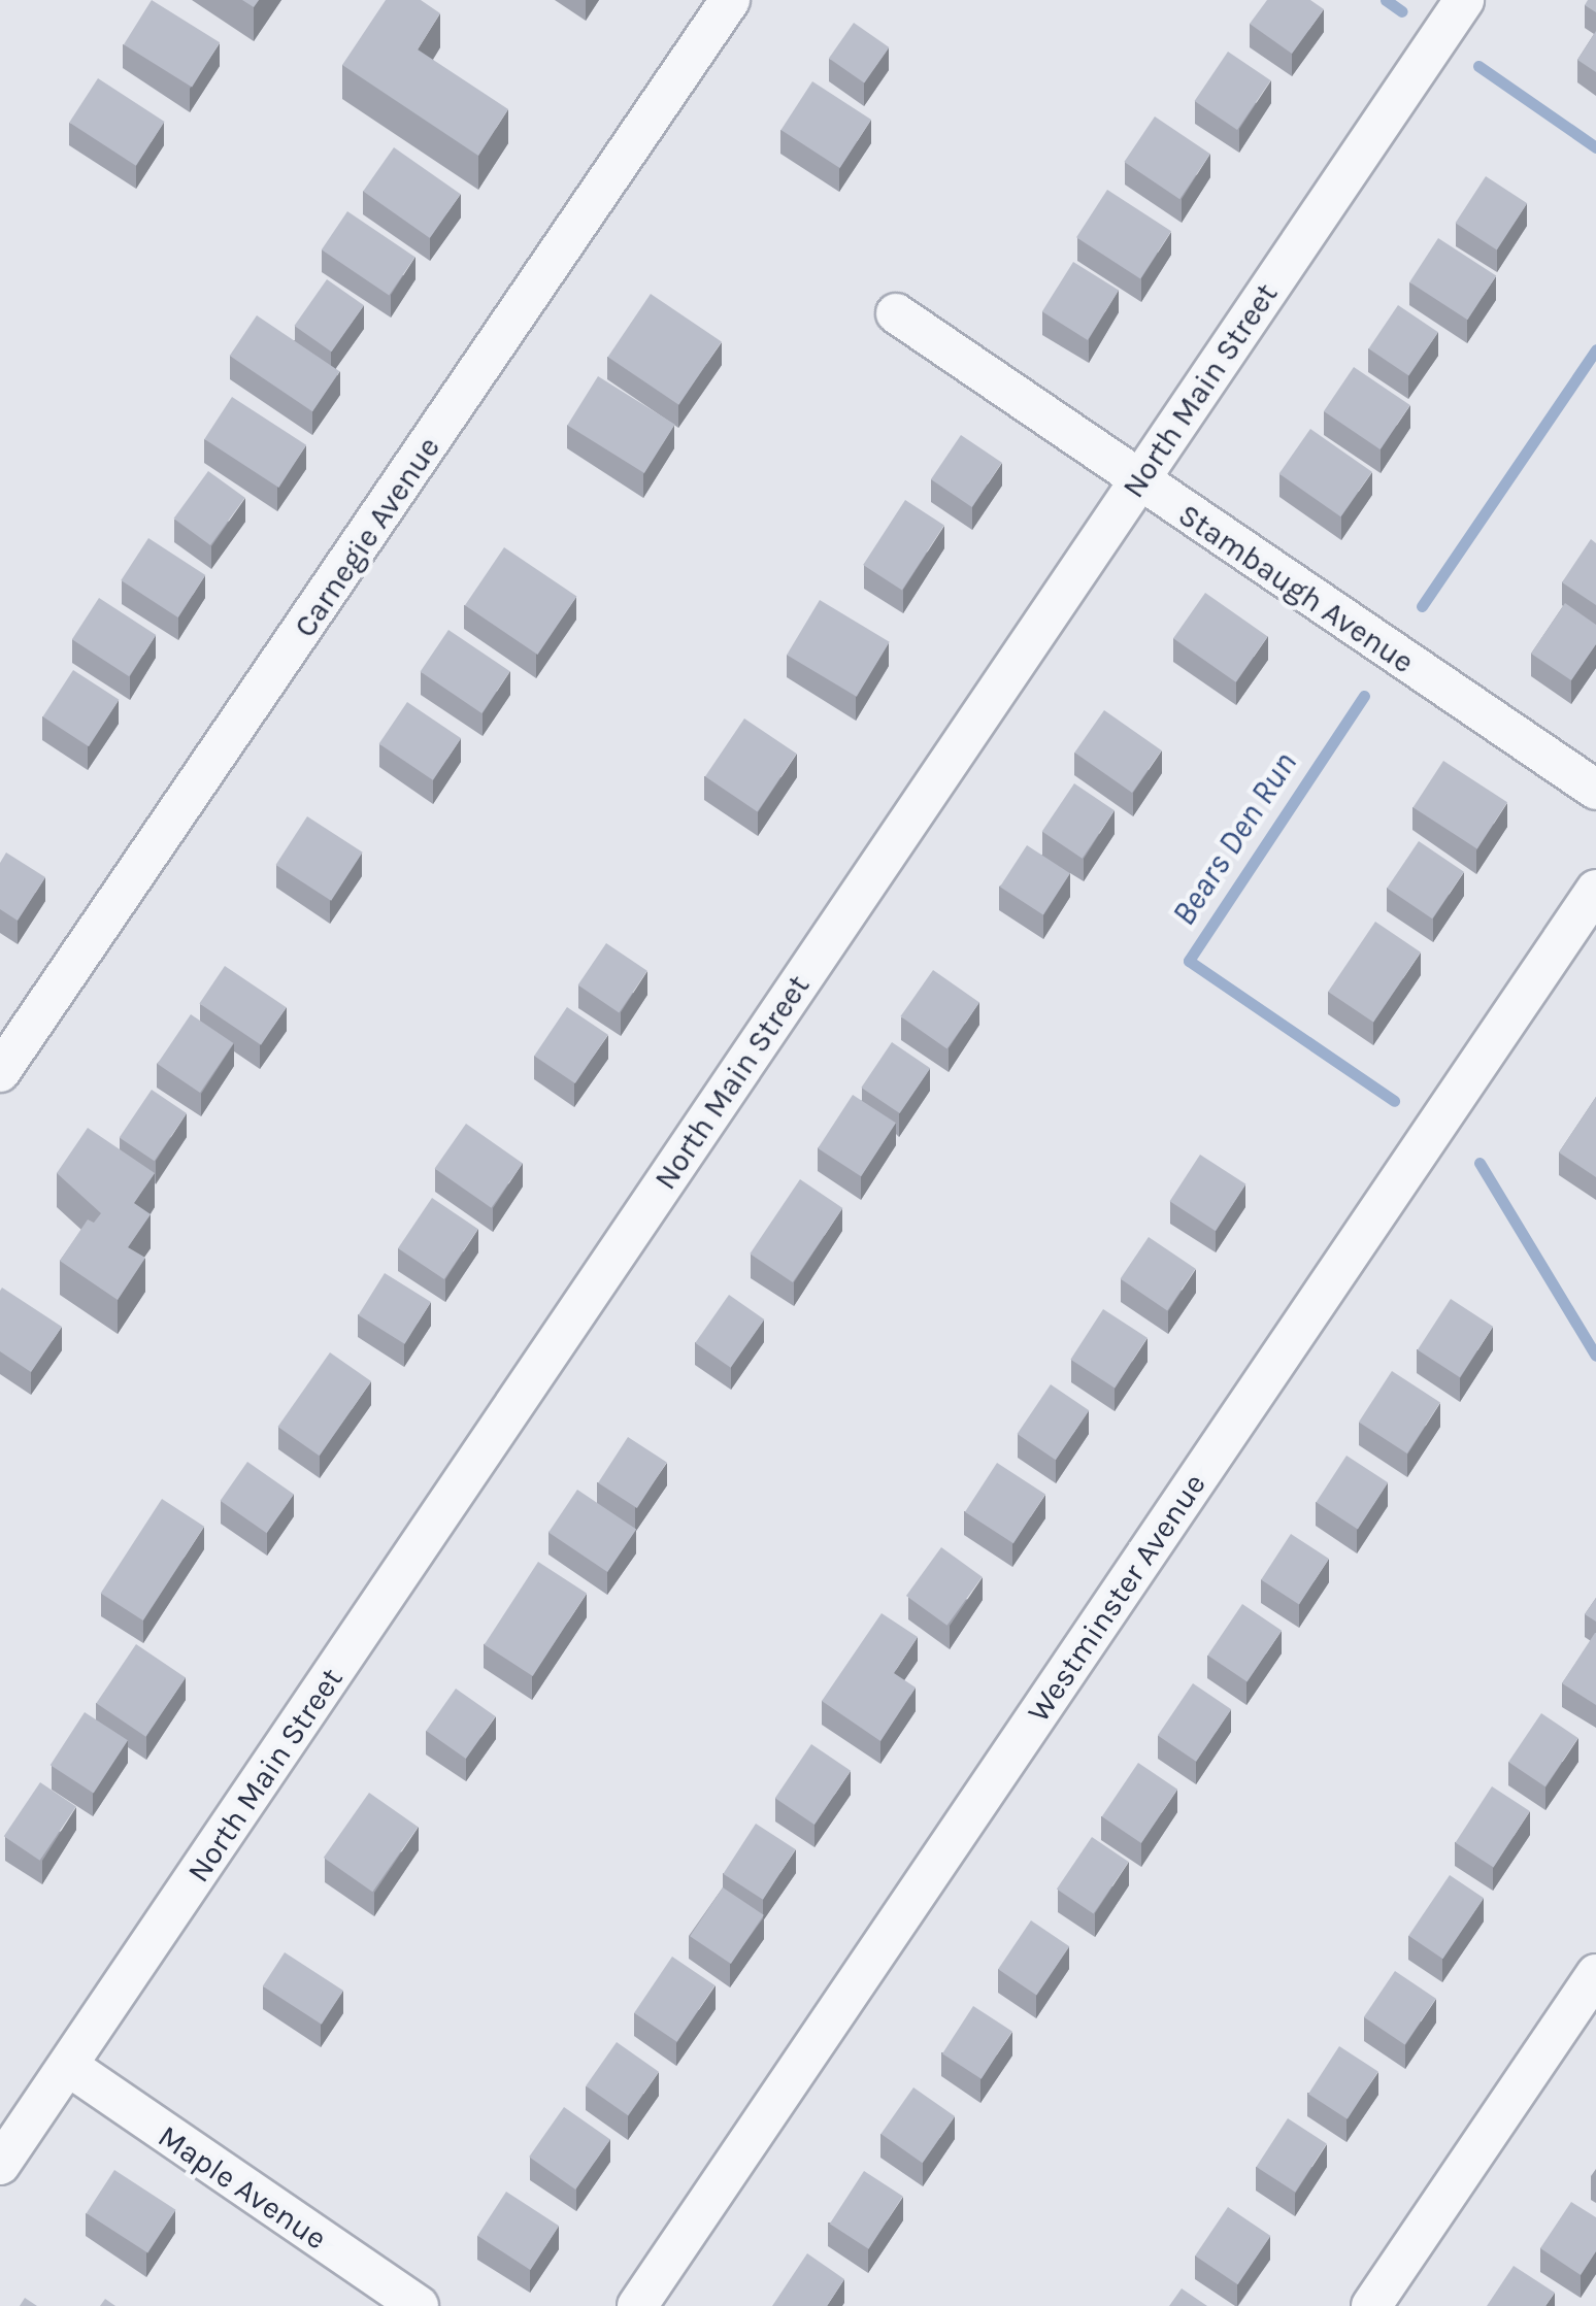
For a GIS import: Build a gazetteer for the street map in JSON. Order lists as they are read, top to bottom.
{
  "streets": {
    "street": [
      "North Main Street",
      "Carnegie Avenue",
      "Stambaugh Avenue",
      "Westminster Avenue",
      "Maple Avenue"
    ]
  },
  "crossings": [
    ["North Main Street", "Stambaugh Avenue"],
    ["North Main Street", "Maple Avenue"]
  ],
  "water": ["Bears Den Run"]
}
